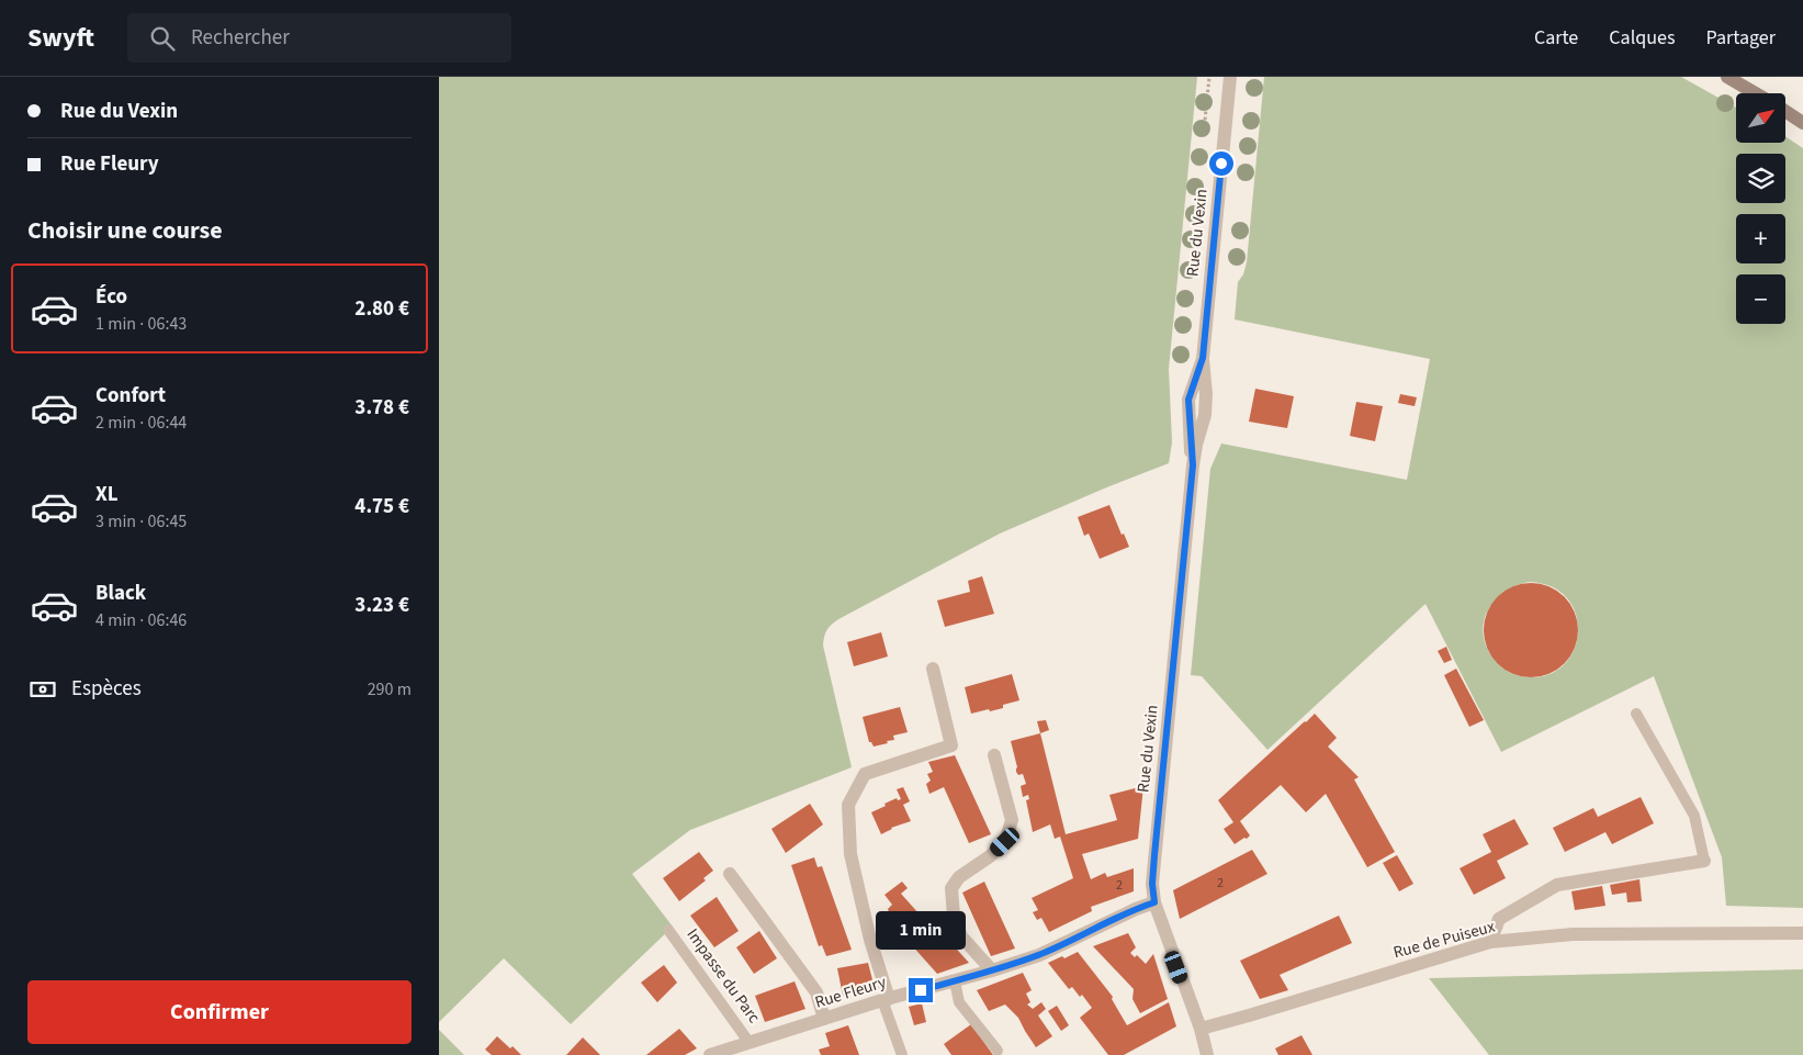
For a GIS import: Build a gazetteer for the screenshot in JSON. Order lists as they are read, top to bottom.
{
  "streets": {
    "street": ["Rue du Vexin", "Rue de Puiseux", "Rue Fleury"],
    "lane": ["Impasse du Parc"]
  },
  "crossings": [
    ["Rue du Vexin", "Rue de Puiseux"],
    ["Rue du Vexin", "Rue Fleury"],
    ["Impasse du Parc", "Rue Fleury"]
  ],
  "house_numbers": ["2", "2"],
  "north": "top right",
  "page": {
    "header": "Swyft",
    "search": "Rechercher",
    "nav": ["Carte", "Calques", "Partager"],
    "banner": ["Rue du Vexin", "Rue Fleury"],
    "map_buttons": ["+", "−"],
    "heading": "Choisir une course",
    "list": [
      {
        "name": "Éco",
        "note": "1 min · 06:43",
        "value": "2.80 €"
      },
      {
        "name": "Confort",
        "note": "2 min · 06:44",
        "value": "3.78 €"
      },
      {
        "name": "XL",
        "note": "3 min · 06:45",
        "value": "4.75 €"
      },
      {
        "name": "Black",
        "note": "4 min · 06:46",
        "value": "3.23 €"
      }
    ],
    "pay": ["Espèces", "290 m"],
    "bubble": "1 min",
    "buttons": "Confirmer"
  }
}
